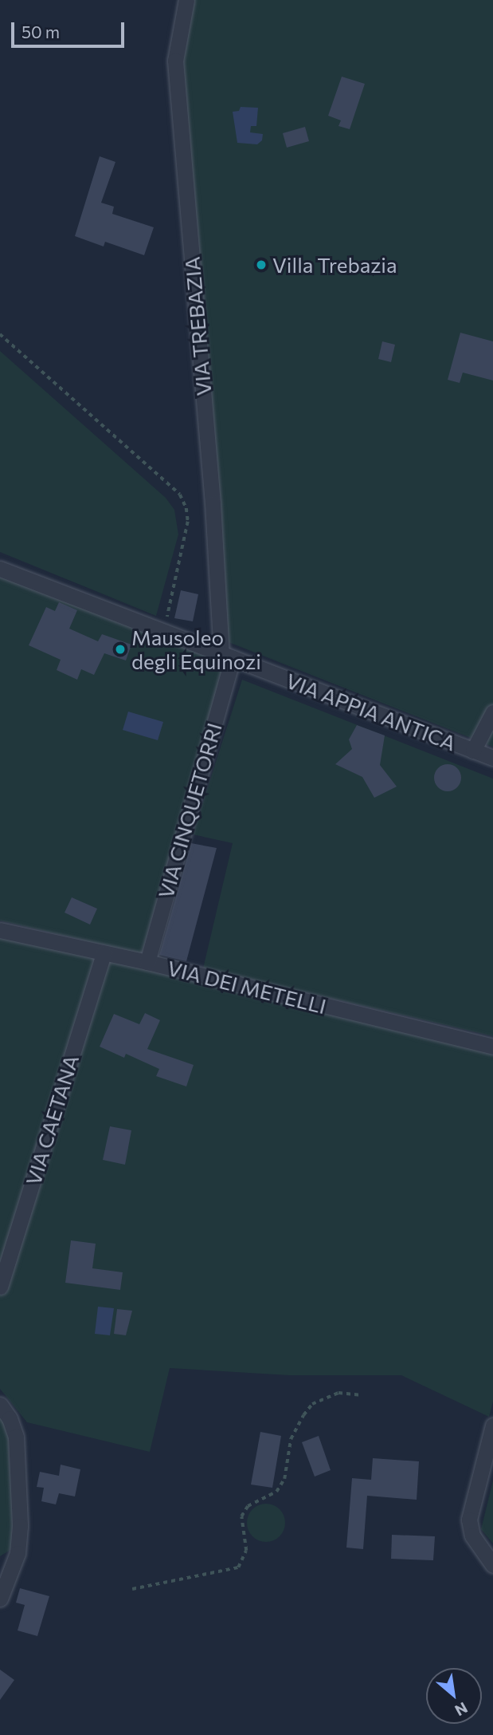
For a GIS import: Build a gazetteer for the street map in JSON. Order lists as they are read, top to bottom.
{
  "streets": {
    "street": [
      "VIA TREBAZIA",
      "VIA APPIA ANTICA",
      "VIA CINQUETORRI",
      "VIA DEI METELLI",
      "VIA CAETANA"
    ]
  },
  "crossings": [
    ["VIA TREBAZIA", "VIA APPIA ANTICA"],
    ["VIA TREBAZIA", "VIA CINQUETORRI"],
    ["VIA APPIA ANTICA", "VIA CINQUETORRI"],
    ["VIA CINQUETORRI", "VIA DEI METELLI"],
    ["VIA DEI METELLI", "VIA CAETANA"]
  ],
  "places": ["Villa Trebazia", "Mausoleo degli Equinozi"],
  "scale_bar": "50 m",
  "north": "bottom right"
}
